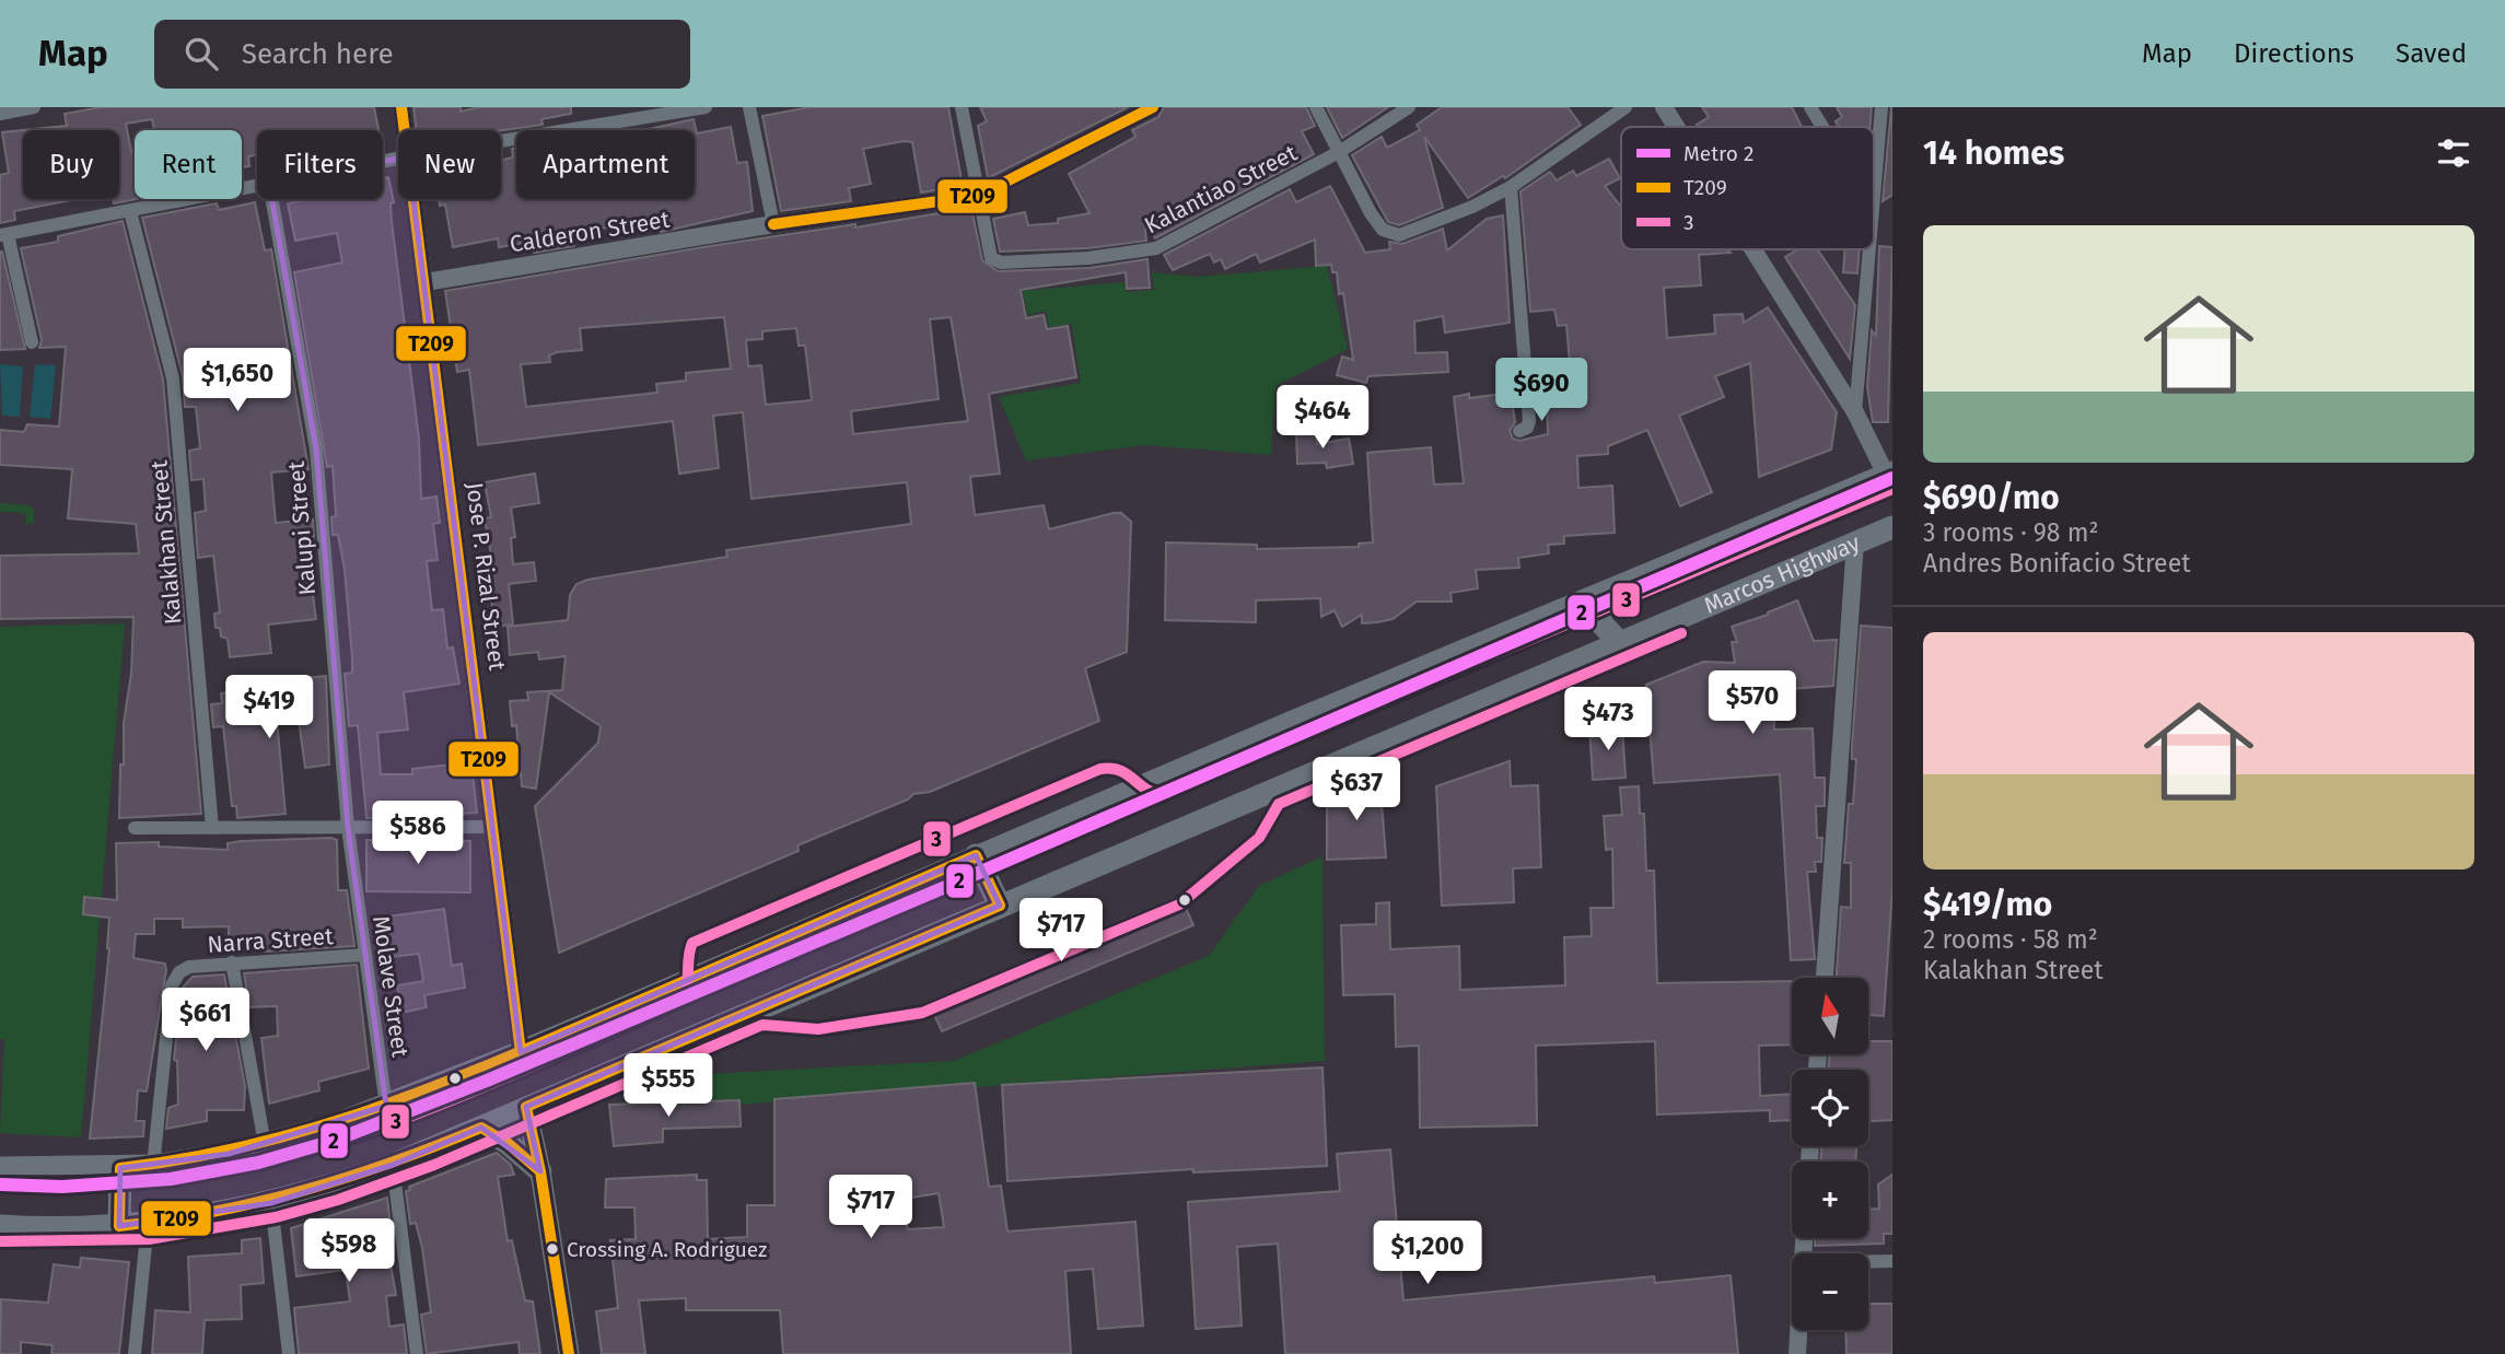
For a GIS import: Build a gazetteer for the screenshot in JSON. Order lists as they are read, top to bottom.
{
  "streets": {
    "main road": ["Marcos Highway"],
    "street": [
      "Kalantiao Street",
      "Calderon Street",
      "Kalupi Street",
      "Kalakhan Street",
      "Jose P. Rizal Street",
      "Narra Street",
      "Molave Street"
    ]
  },
  "crossings": [
    ["Kalantiao Street", "Calderon Street"],
    ["Calderon Street", "Jose P. Rizal Street"],
    ["Kalupi Street", "Molave Street"],
    ["Narra Street", "Molave Street"]
  ],
  "places": ["Crossing A. Rodriguez"],
  "lines": ["transit line T209", "metro line 2", "transit line 3"],
  "legend": ["Metro 2", "T209", "3"],
  "north": "top",
  "page": {
    "header": "Map",
    "search": "Search here",
    "nav": ["Map", "Directions", "Saved"],
    "heading": "14 homes",
    "chip": [
      "Buy",
      "Rent",
      "Filters",
      "New",
      "Apartment"
    ],
    "list": [
      {
        "name": "$690/mo",
        "note": "3 rooms · 98 m² · Andres Bonifacio Street"
      },
      {
        "name": "$419/mo",
        "note": "2 rooms · 58 m² · Kalakhan Street"
      }
    ],
    "price": [
      "$1,650",
      "$690",
      "$464",
      "$570",
      "$419",
      "$473",
      "$637",
      "$586",
      "$717",
      "$661",
      "$555",
      "$717",
      "$598",
      "$1,200"
    ],
    "map_buttons": ["+", "−"]
  }
}
